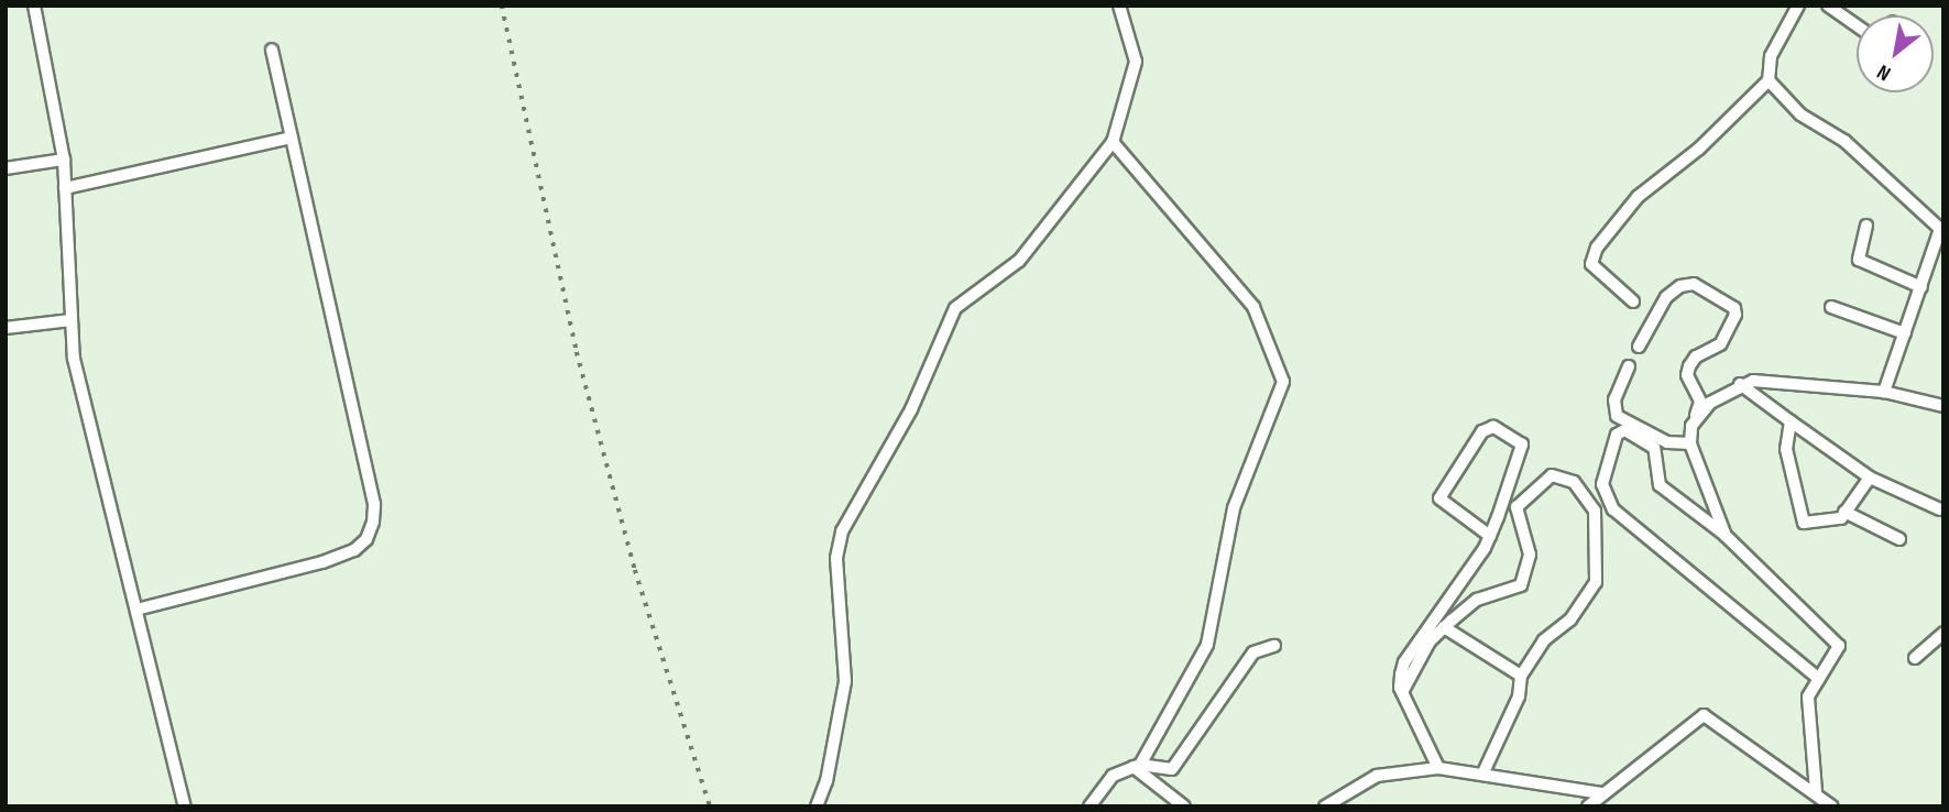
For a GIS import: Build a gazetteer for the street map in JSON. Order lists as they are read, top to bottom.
{
  "north": "bottom left"
}
